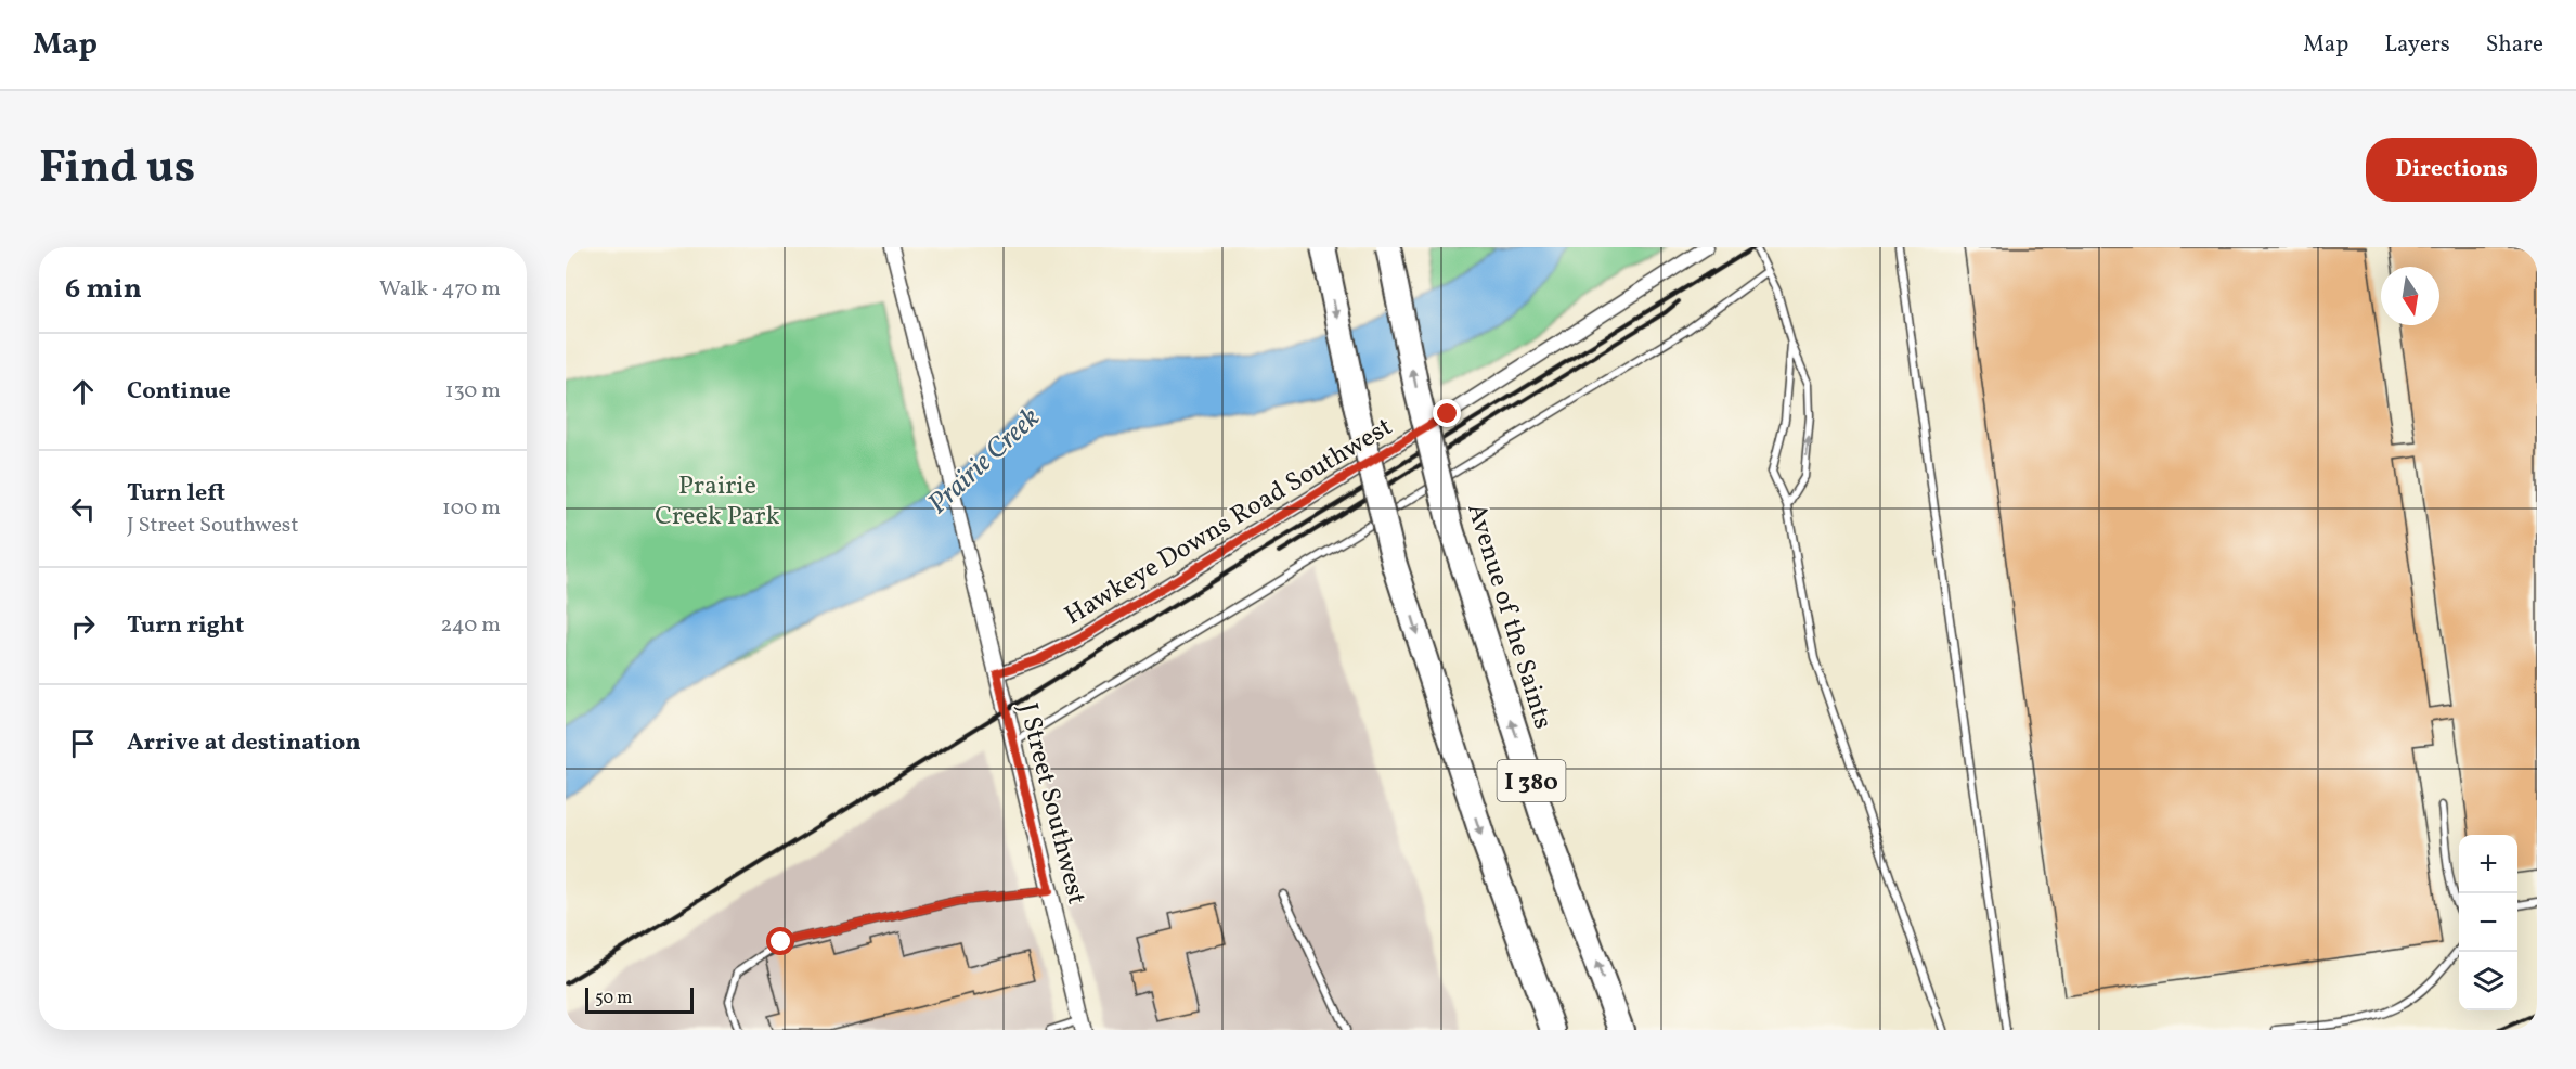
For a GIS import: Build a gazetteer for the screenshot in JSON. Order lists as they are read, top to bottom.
{
  "streets": {
    "highway": ["Avenue of the Saints", "I 380"],
    "street": ["Hawkeye Downs Road Southwest", "J Street Southwest"]
  },
  "crossings": [
    ["Hawkeye Downs Road Southwest", "J Street Southwest"]
  ],
  "water": ["Prairie Creek"],
  "parks": ["Prairie Creek Park"],
  "scale_bar": "50 m",
  "north": "bottom",
  "page": {
    "header": "Map",
    "nav": ["Map", "Layers", "Share"],
    "title": "Find us",
    "buttons": "Directions",
    "heading": ["6 min", "Walk · 470 m"],
    "list": [
      ["Continue", "130 m"],
      ["Turn left", "J Street Southwest", "100 m"],
      ["Turn right", "240 m"],
      "Arrive at destination"
    ],
    "map_buttons": ["+", "−"],
    "scale": "50 m"
  }
}
